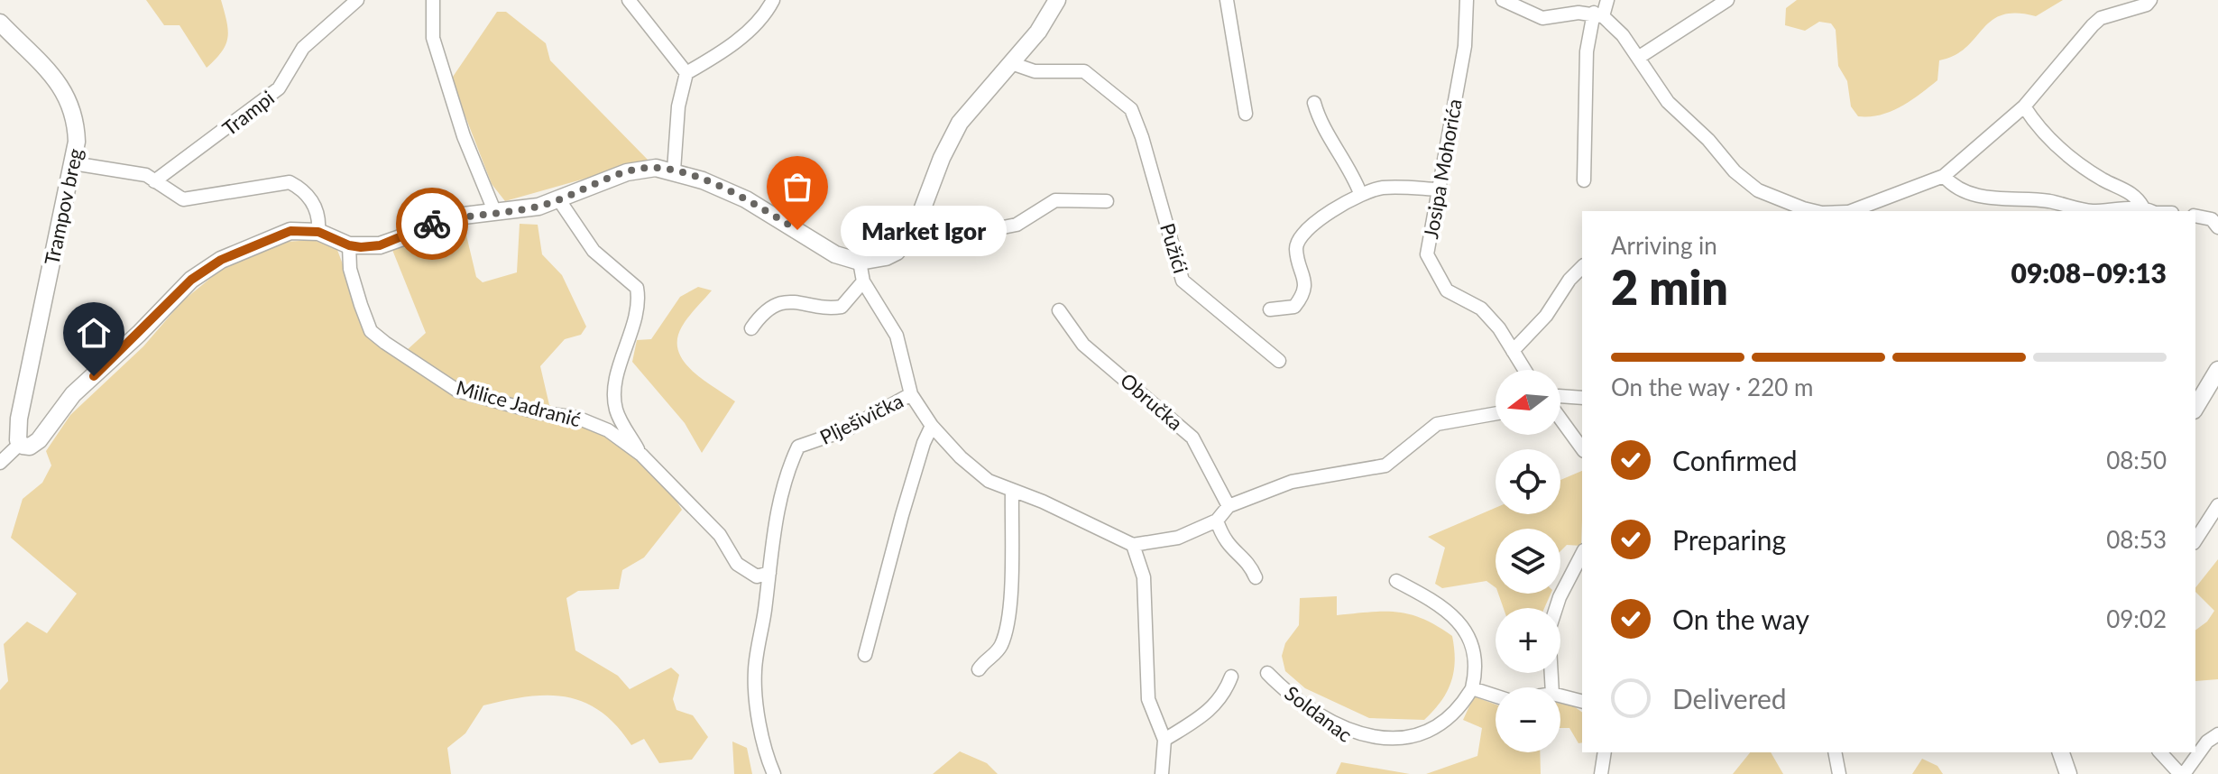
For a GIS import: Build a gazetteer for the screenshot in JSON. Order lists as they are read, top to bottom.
{
  "streets": {
    "street": [
      "Trampi",
      "Josipa Mohorića",
      "Trampov breg",
      "Pužići",
      "Obručka",
      "Milice Jadranić",
      "Plješivička",
      "Soldanac"
    ]
  },
  "places": ["Market Igor"],
  "north": "left",
  "page": {
    "bubble": "Market Igor",
    "heading": ["2 min", "Arriving in", "09:08–09:13"],
    "bar": "On the way · 220 m",
    "map_buttons": ["+", "−"],
    "list": [
      ["Confirmed", "08:50"],
      ["Preparing", "08:53"],
      ["On the way", "09:02"],
      "Delivered"
    ]
  }
}
